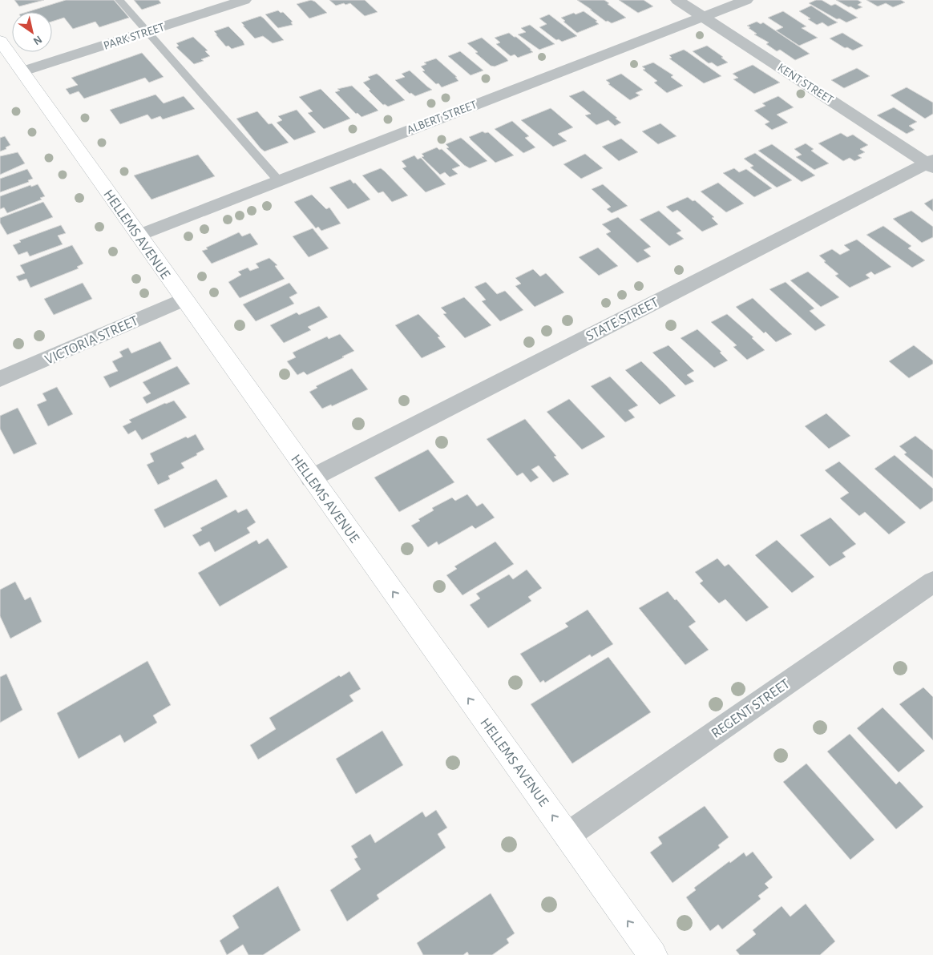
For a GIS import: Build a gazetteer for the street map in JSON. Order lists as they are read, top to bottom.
{
  "streets": {
    "street": [
      "PARK STREET",
      "KENT STREET",
      "ALBERT STREET",
      "HELLEMS AVENUE",
      "STATE STREET",
      "VICTORIA STREET",
      "REGENT STREET"
    ]
  },
  "crossings": [
    ["PARK STREET", "HELLEMS AVENUE"],
    ["KENT STREET", "ALBERT STREET"],
    ["KENT STREET", "STATE STREET"],
    ["ALBERT STREET", "HELLEMS AVENUE"],
    ["HELLEMS AVENUE", "STATE STREET"],
    ["HELLEMS AVENUE", "VICTORIA STREET"],
    ["HELLEMS AVENUE", "REGENT STREET"]
  ],
  "one_way": ["HELLEMS AVENUE"],
  "north": "bottom right"
}
